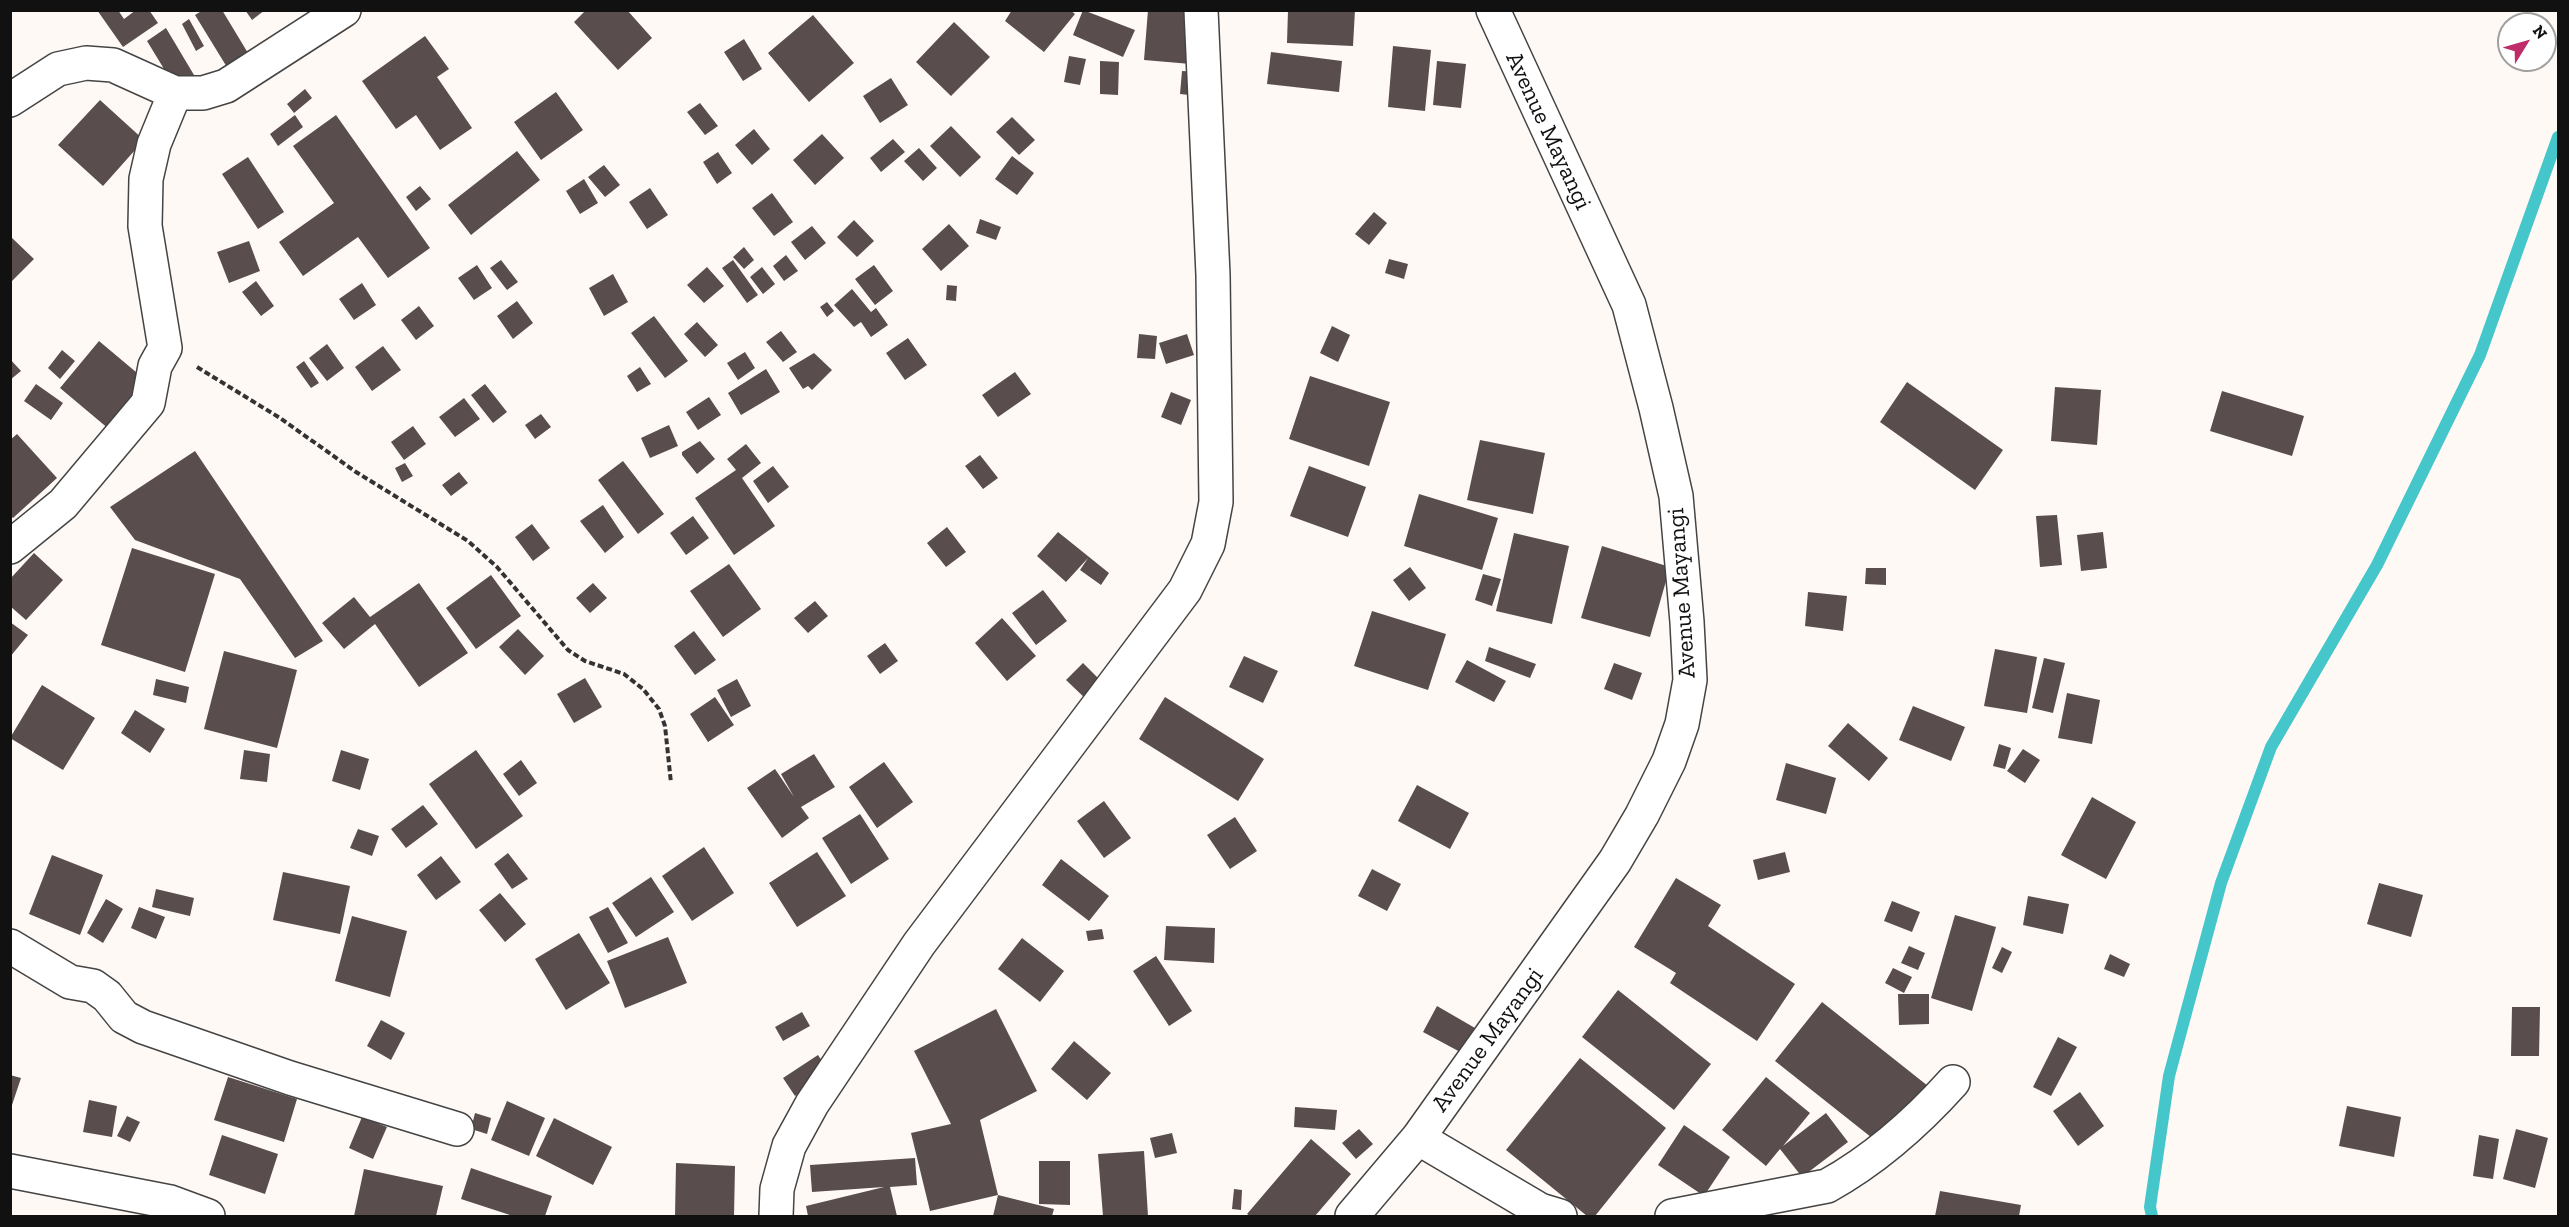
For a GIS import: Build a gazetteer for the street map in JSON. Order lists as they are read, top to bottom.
{
  "streets": {
    "street": ["Avenue Mayangi"]
  },
  "north": "top right"
}
